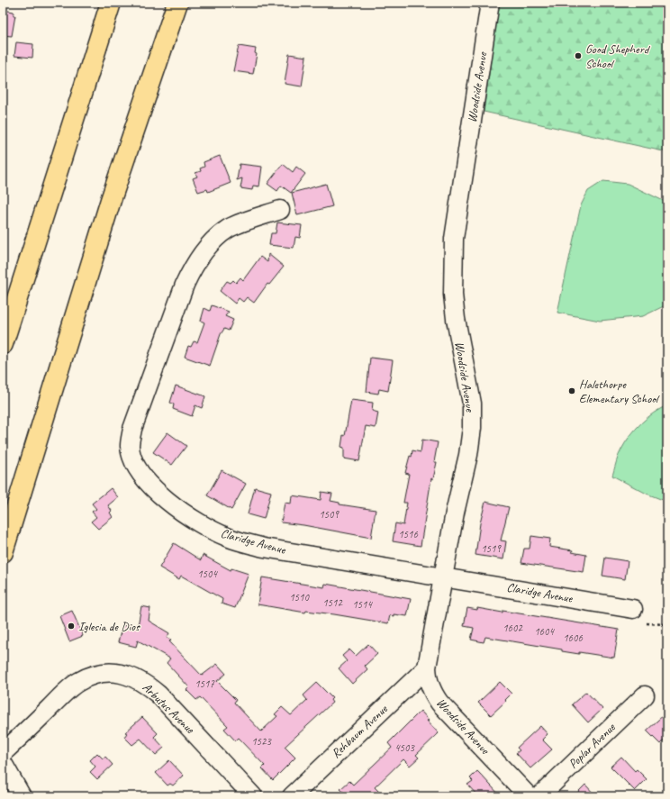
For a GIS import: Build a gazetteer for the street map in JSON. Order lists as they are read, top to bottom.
{
  "streets": {
    "street": [
      "Woodside Avenue",
      "Claridge Avenue",
      "Arbutus Avenue",
      "Rehbaum Avenue",
      "Poplar Avenue"
    ]
  },
  "crossings": [
    ["Woodside Avenue", "Claridge Avenue"],
    ["Woodside Avenue", "Rehbaum Avenue"]
  ],
  "places": ["Good Shepherd School", "Halethorpe Elementary School", "Iglesia de Dios"],
  "house_numbers": [
    "1509",
    "1516",
    "1519",
    "1504",
    "1510",
    "1512",
    "1514",
    "1602",
    "1604",
    "1606",
    "1517",
    "1523",
    "4503"
  ]
}
